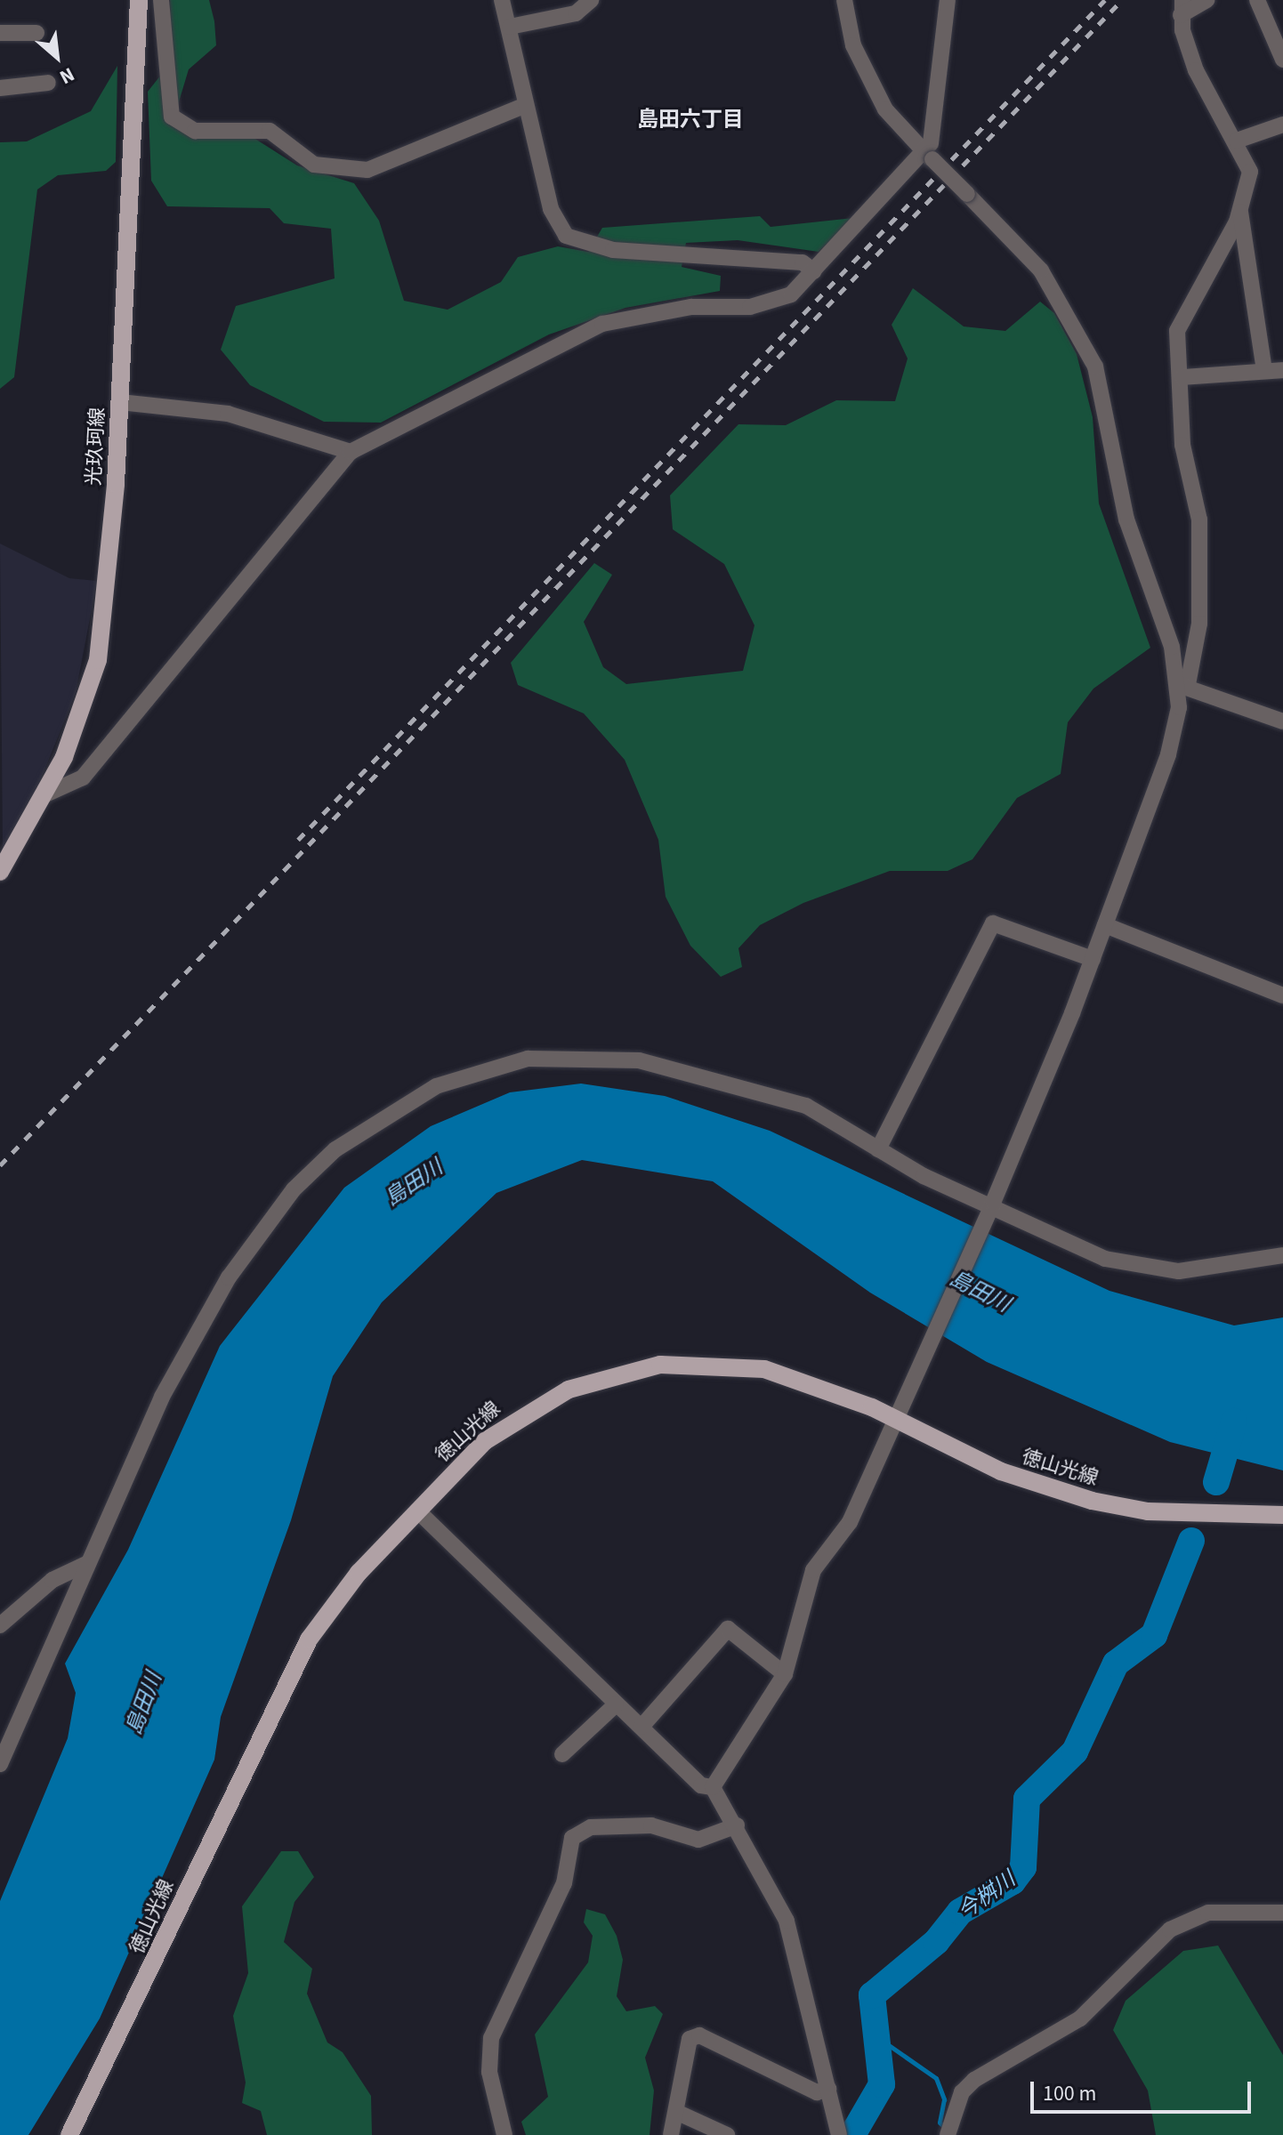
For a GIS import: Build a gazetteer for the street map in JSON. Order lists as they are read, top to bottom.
{
  "streets": {
    "main road": ["光玖珂線", "徳山光線"]
  },
  "districts": ["島田六丁目"],
  "water": ["島田川", "今桝川"],
  "scale_bar": "100 m",
  "north": "bottom right"
}
